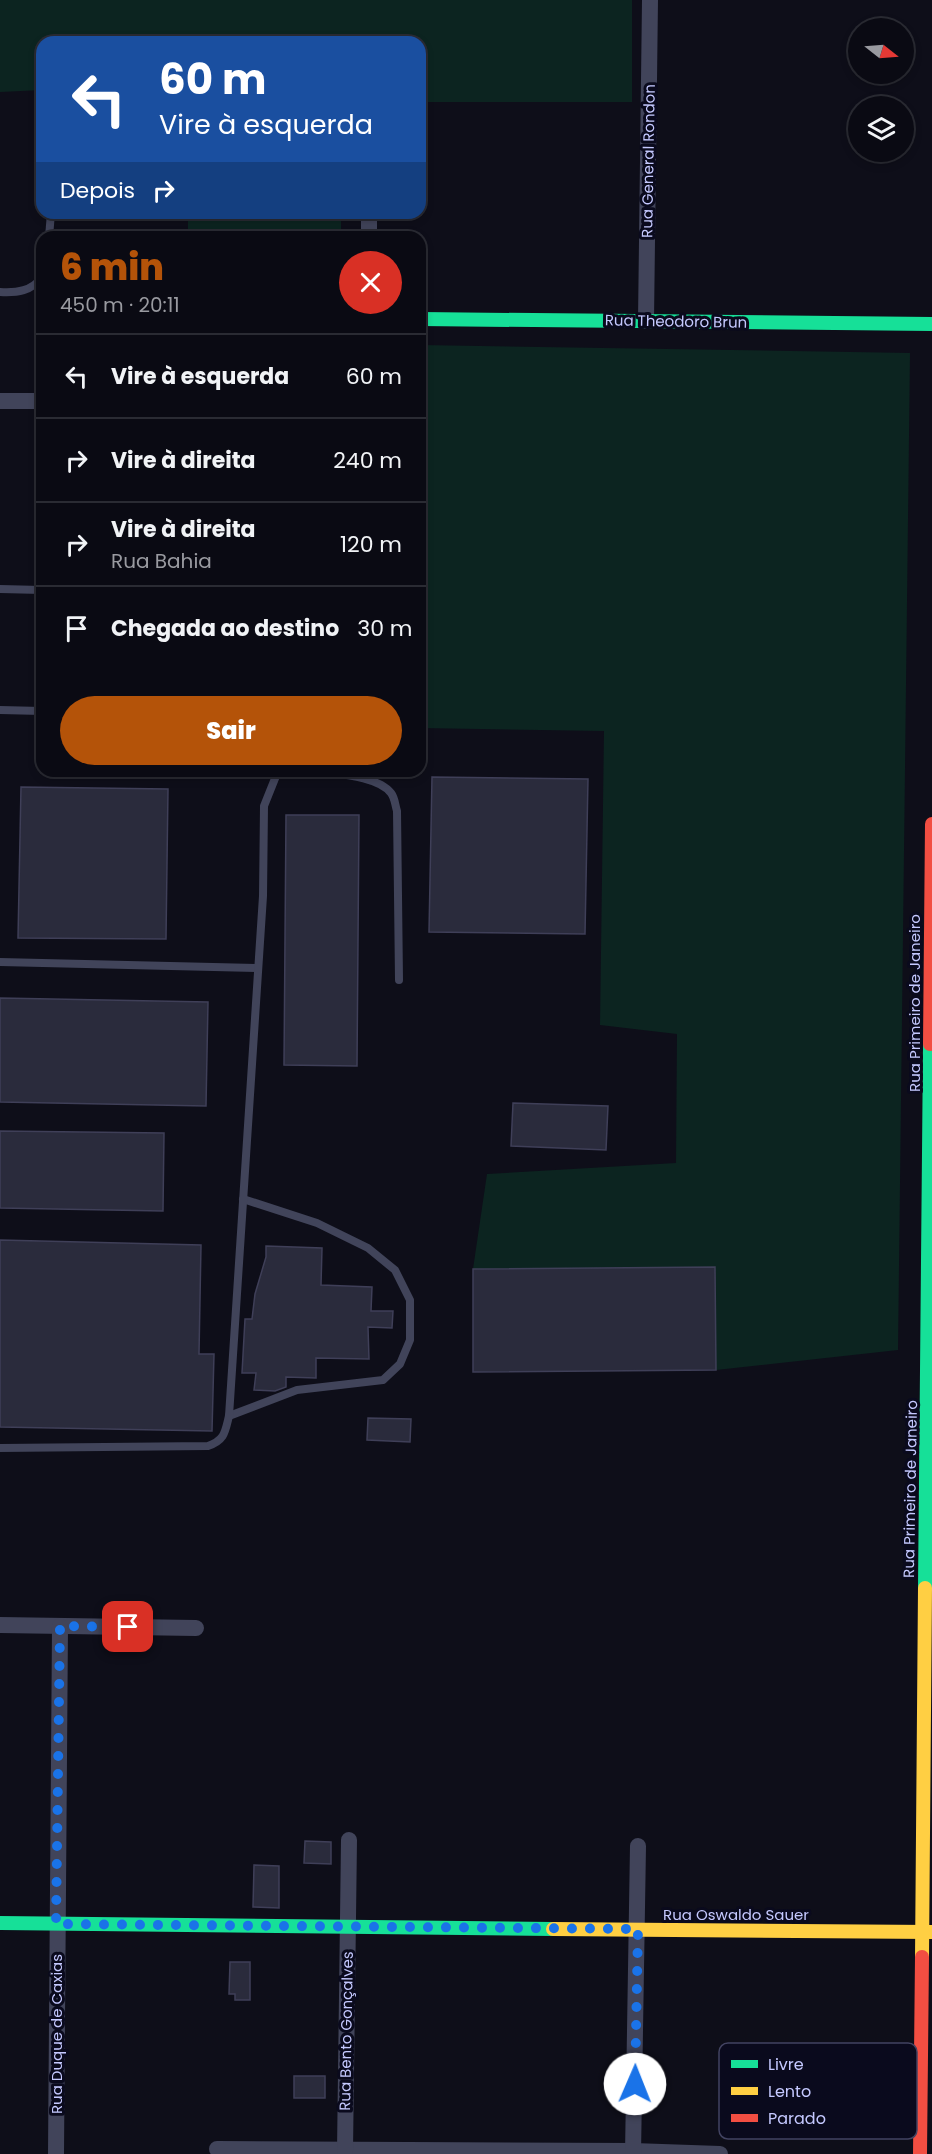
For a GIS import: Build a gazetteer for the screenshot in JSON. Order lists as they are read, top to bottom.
{
  "streets": {
    "street": [
      "Rua General Rondon",
      "Rua Theodoro Brun",
      "Rua Primeiro de Janeiro",
      "Rua Oswaldo Sauer",
      "Rua Bento Gonçalves",
      "Rua Duque de Caxias"
    ]
  },
  "crossings": [
    ["Rua General Rondon", "Rua Theodoro Brun"],
    ["Rua Primeiro de Janeiro", "Rua Oswaldo Sauer"],
    ["Rua Oswaldo Sauer", "Rua Bento Gonçalves"],
    ["Rua Oswaldo Sauer", "Rua Duque de Caxias"]
  ],
  "legend": ["Livre", "Lento", "Parado"],
  "north": "right",
  "page": {
    "turn": ["60 m", "Vire à esquerda"],
    "then": "Depois",
    "heading": ["6 min", "450 m · 20:11"],
    "list": [
      {
        "name": "Vire à esquerda",
        "value": "60 m"
      },
      {
        "name": "Vire à direita",
        "value": "240 m"
      },
      {
        "name": "Vire à direita",
        "note": "Rua Bahia",
        "value": "120 m"
      },
      {
        "name": "Chegada ao destino",
        "value": "30 m"
      }
    ],
    "buttons": "Sair"
  }
}
